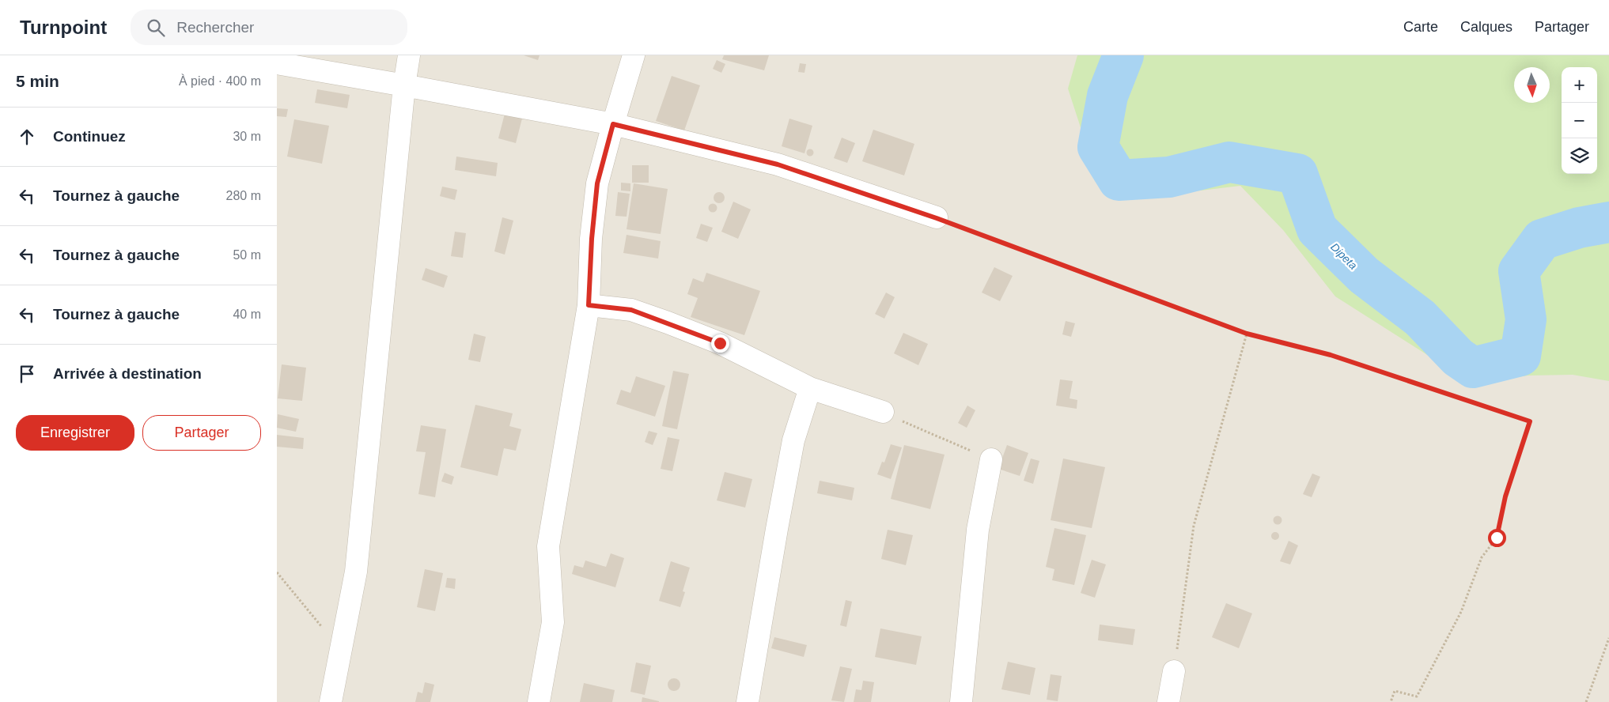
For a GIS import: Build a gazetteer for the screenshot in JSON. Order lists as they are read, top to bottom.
{
  "water": ["Dipeta"],
  "north": "bottom",
  "page": {
    "header": "Turnpoint",
    "search": "Rechercher",
    "nav": ["Carte", "Calques", "Partager"],
    "heading": ["5 min", "À pied · 400 m"],
    "map_buttons": ["+", "−"],
    "list": [
      ["Continuez", "30 m"],
      ["Tournez à gauche", "280 m"],
      ["Tournez à gauche", "50 m"],
      ["Tournez à gauche", "40 m"],
      "Arrivée à destination"
    ],
    "buttons": ["Enregistrer", "Partager"]
  }
}
